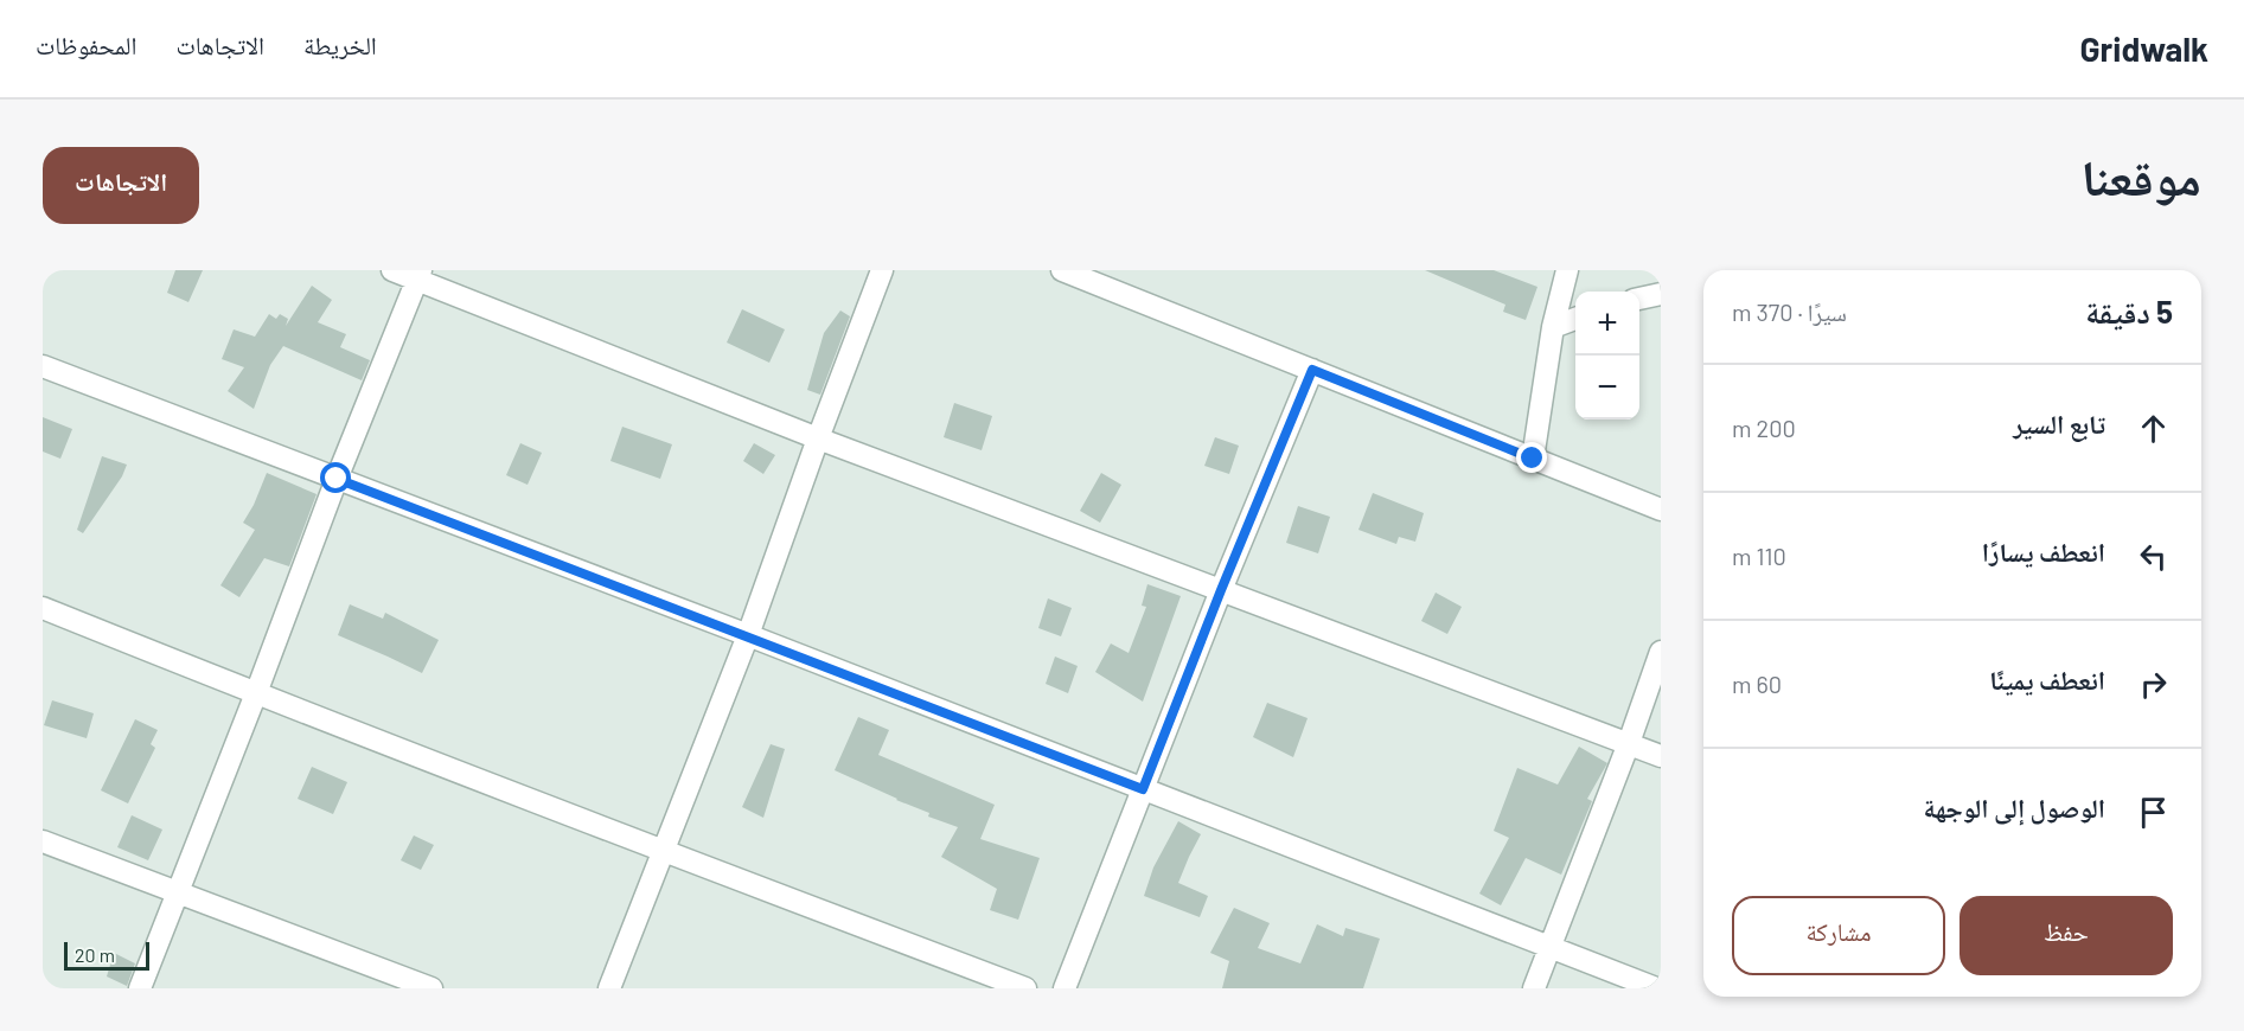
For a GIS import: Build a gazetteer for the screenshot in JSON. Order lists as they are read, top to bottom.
{
  "scale_bar": "20 m",
  "page": {
    "header": "Gridwalk",
    "nav": ["الخريطة", "الاتجاهات", "المحفوظات"],
    "title": "موقعنا",
    "buttons": [
      "الاتجاهات",
      ["حفظ", "مشاركة"]
    ],
    "heading": ["5 دقيقة", "سيرًا · 370 m"],
    "map_buttons": ["+", "−"],
    "list": [
      ["تابع السير", "200 m"],
      ["انعطف يسارًا", "110 m"],
      ["انعطف يمينًا", "60 m"],
      "الوصول إلى الوجهة"
    ],
    "scale": "20 m"
  }
}
